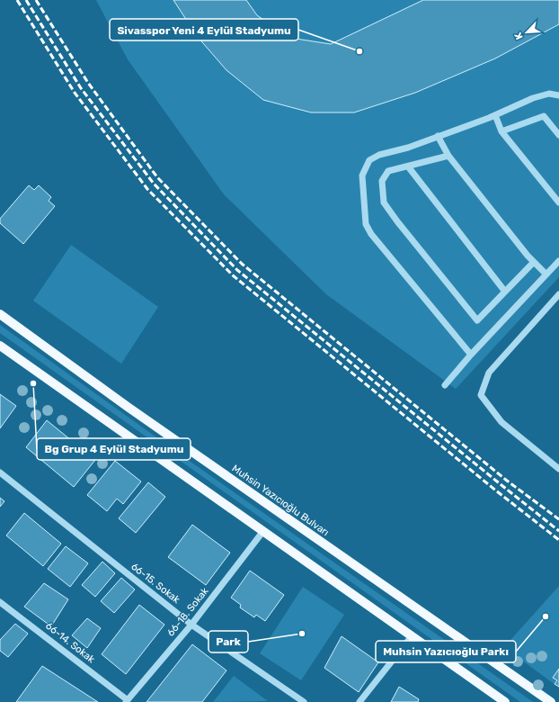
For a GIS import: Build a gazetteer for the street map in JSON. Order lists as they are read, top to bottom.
{
  "streets": {
    "main road": ["Muhsin Yazıcıoğlu Bulvarı"],
    "street": ["66-15. Sokak", "66-18. Sokak", "66-14. Sokak"]
  },
  "crossings": [
    ["66-15. Sokak", "66-18. Sokak"],
    ["66-18. Sokak", "66-14. Sokak"]
  ],
  "places": [
    "Sivasspor Yeni 4 Eylül Stadyumu",
    "Bg Grup 4 Eylül Stadyumu",
    "Muhsin Yazıcıoğlu Parkı",
    "Park"
  ],
  "north": "bottom left"
}
